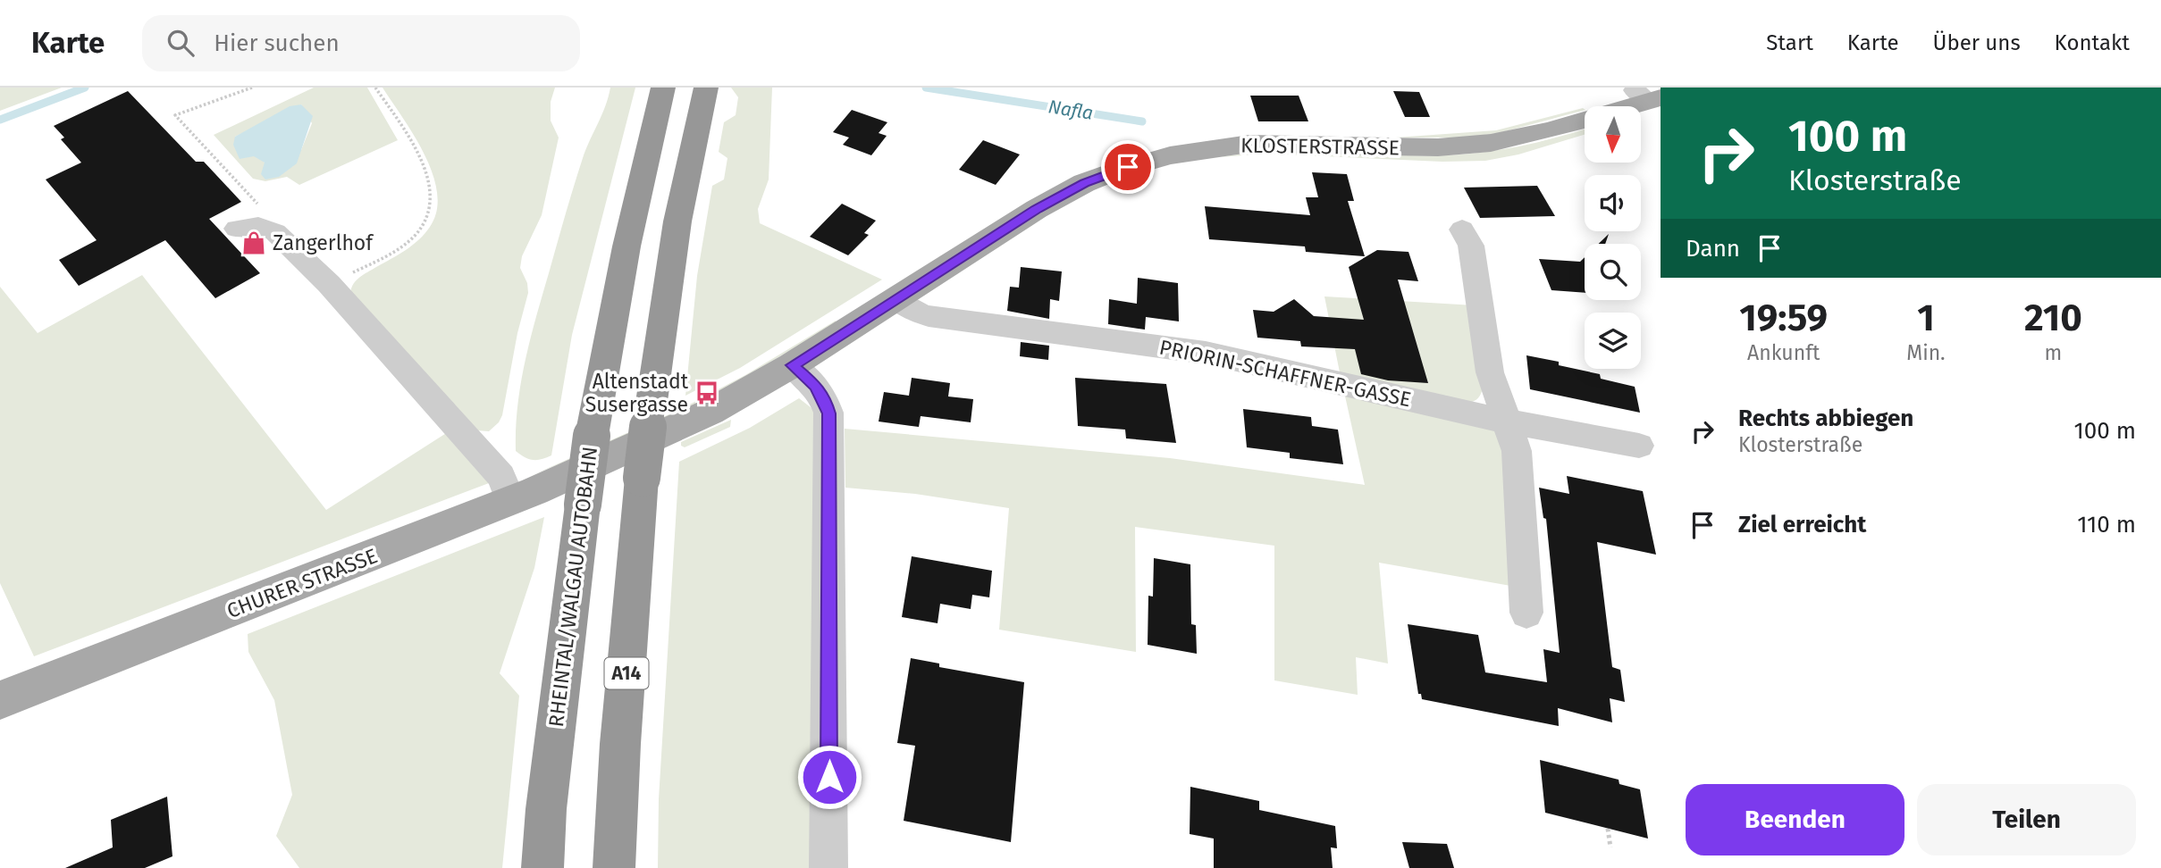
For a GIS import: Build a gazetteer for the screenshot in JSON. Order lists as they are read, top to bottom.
{
  "streets": {
    "highway": ["RHEINTAL/WALGAU AUTOBAHN", "A14"],
    "main road": ["KLOSTERSTRASSE", "CHURER STRASSE"],
    "street": ["PRIORIN-SCHAFFNER-GASSE"]
  },
  "crossings": [
    ["KLOSTERSTRASSE", "PRIORIN-SCHAFFNER-GASSE"],
    ["KLOSTERSTRASSE", "CHURER STRASSE"],
    ["KLOSTERSTRASSE", "RHEINTAL/WALGAU AUTOBAHN"],
    ["CHURER STRASSE", "RHEINTAL/WALGAU AUTOBAHN"]
  ],
  "water": ["Nafla"],
  "places": {
    "shop": ["Zangerlhof"],
    "bus stop": ["Altenstadt Susergasse"]
  },
  "north": "bottom",
  "page": {
    "header": "Karte",
    "search": "Hier suchen",
    "nav": [
      "Start",
      "Karte",
      "Über uns",
      "Kontakt"
    ],
    "turn": ["100 m", "Klosterstraße"],
    "then": "Dann",
    "eta": [
      "19:59",
      "Ankunft",
      "1",
      "Min.",
      "210",
      "m"
    ],
    "list": [
      {
        "name": "Rechts abbiegen",
        "note": "Klosterstraße",
        "value": "100 m"
      },
      {
        "name": "Ziel erreicht",
        "value": "110 m"
      }
    ],
    "buttons": ["Beenden", "Teilen"]
  }
}
